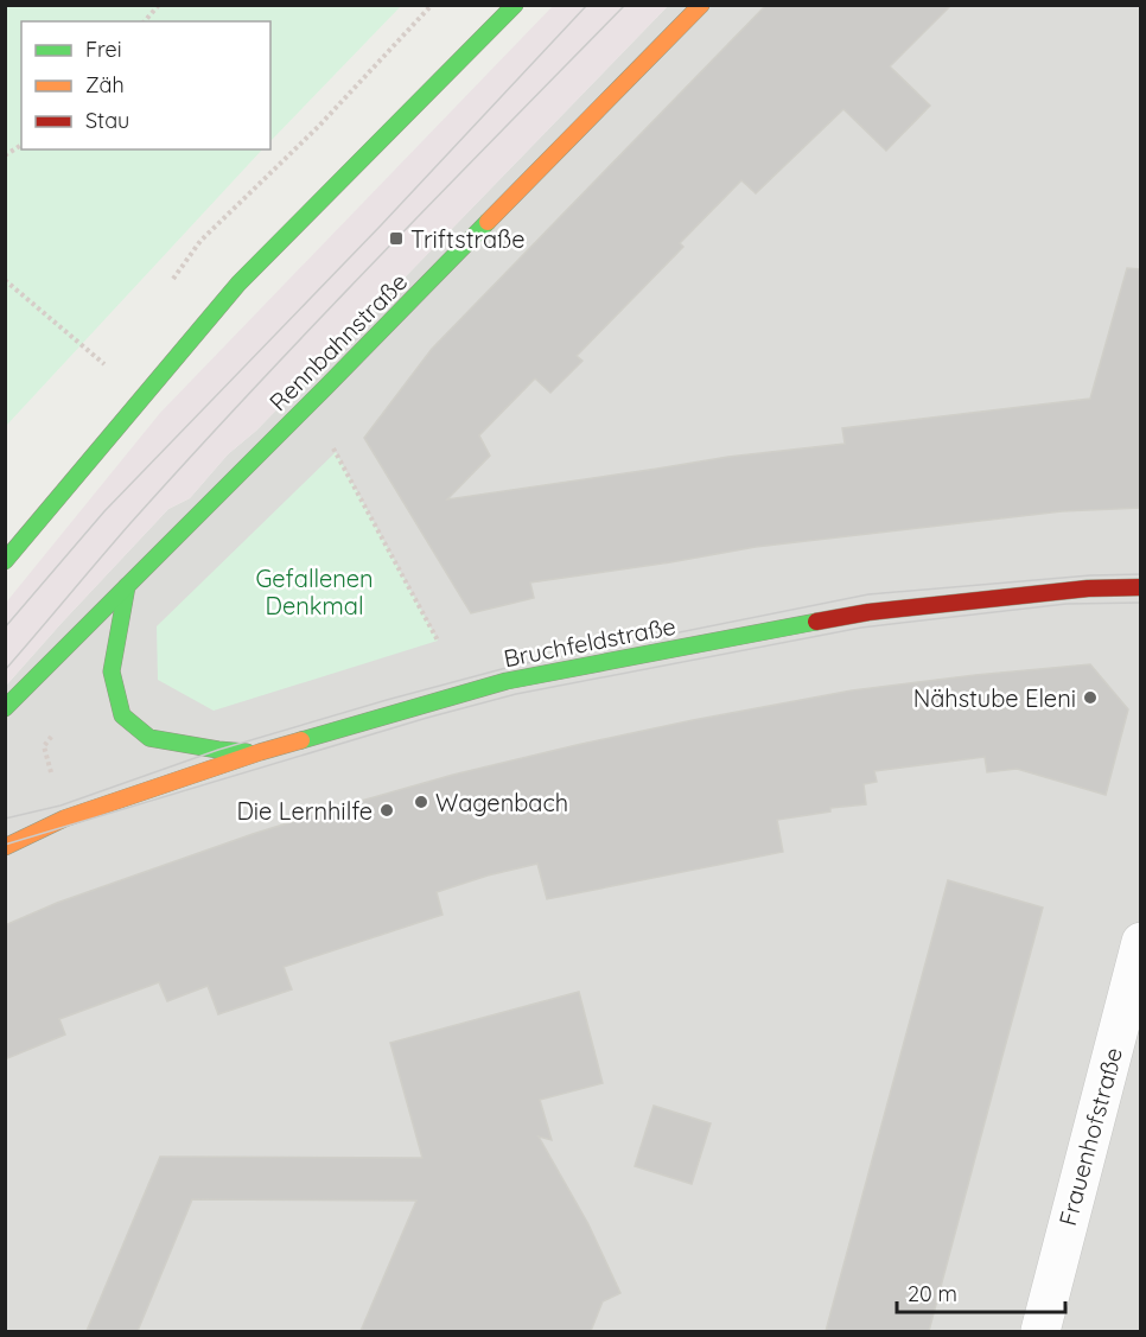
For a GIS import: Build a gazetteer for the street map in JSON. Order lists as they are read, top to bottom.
{
  "streets": {
    "main road": ["Rennbahnstraße", "Bruchfeldstraße"],
    "street": ["Frauenhofstraße"]
  },
  "parks": ["Gefallenen Denkmal"],
  "places": {
    "transit": ["Triftstraße"],
    "other": ["Nähstube Eleni", "Wagenbach", "Die Lernhilfe"]
  },
  "legend": ["Frei", "Zäh", "Stau"],
  "scale_bar": "20 m"
}
